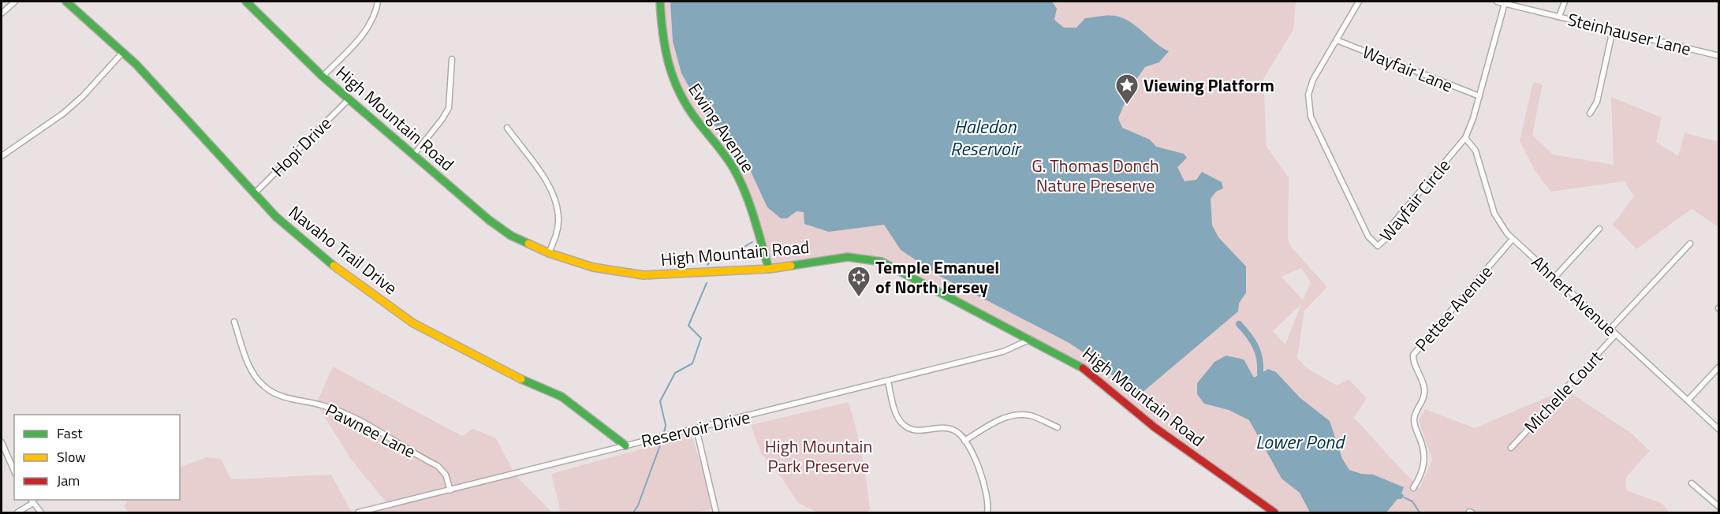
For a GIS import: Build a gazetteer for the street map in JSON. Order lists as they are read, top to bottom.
{
  "streets": {
    "main road": ["High Mountain Road", "Ewing Avenue", "Navaho Trail Drive"],
    "street": [
      "Steinhauser Lane",
      "Wayfair Lane",
      "Hopi Drive",
      "Wayfair Circle",
      "Ahnert Avenue",
      "Pettee Avenue",
      "Michelle Court",
      "Reservoir Drive",
      "Pawnee Lane"
    ]
  },
  "crossings": [
    ["Steinhauser Lane", "Wayfair Circle"],
    ["Wayfair Lane", "Wayfair Circle"],
    ["High Mountain Road", "Ewing Avenue"],
    ["High Mountain Road", "Hopi Drive"],
    ["High Mountain Road", "Reservoir Drive"],
    ["Hopi Drive", "Navaho Trail Drive"],
    ["Wayfair Circle", "Ahnert Avenue"],
    ["Navaho Trail Drive", "Reservoir Drive"],
    ["Ahnert Avenue", "Pettee Avenue"],
    ["Ahnert Avenue", "Michelle Court"],
    ["Reservoir Drive", "Pawnee Lane"]
  ],
  "water": ["Haledon Reservoir", "Lower Pond"],
  "parks": ["G. Thomas Donch Nature Preserve", "High Mountain Park Preserve"],
  "places": {
    "place": ["Viewing Platform"],
    "synagogue": ["Temple Emanuel of North Jersey"]
  },
  "legend": ["Fast", "Slow", "Jam"]
}
